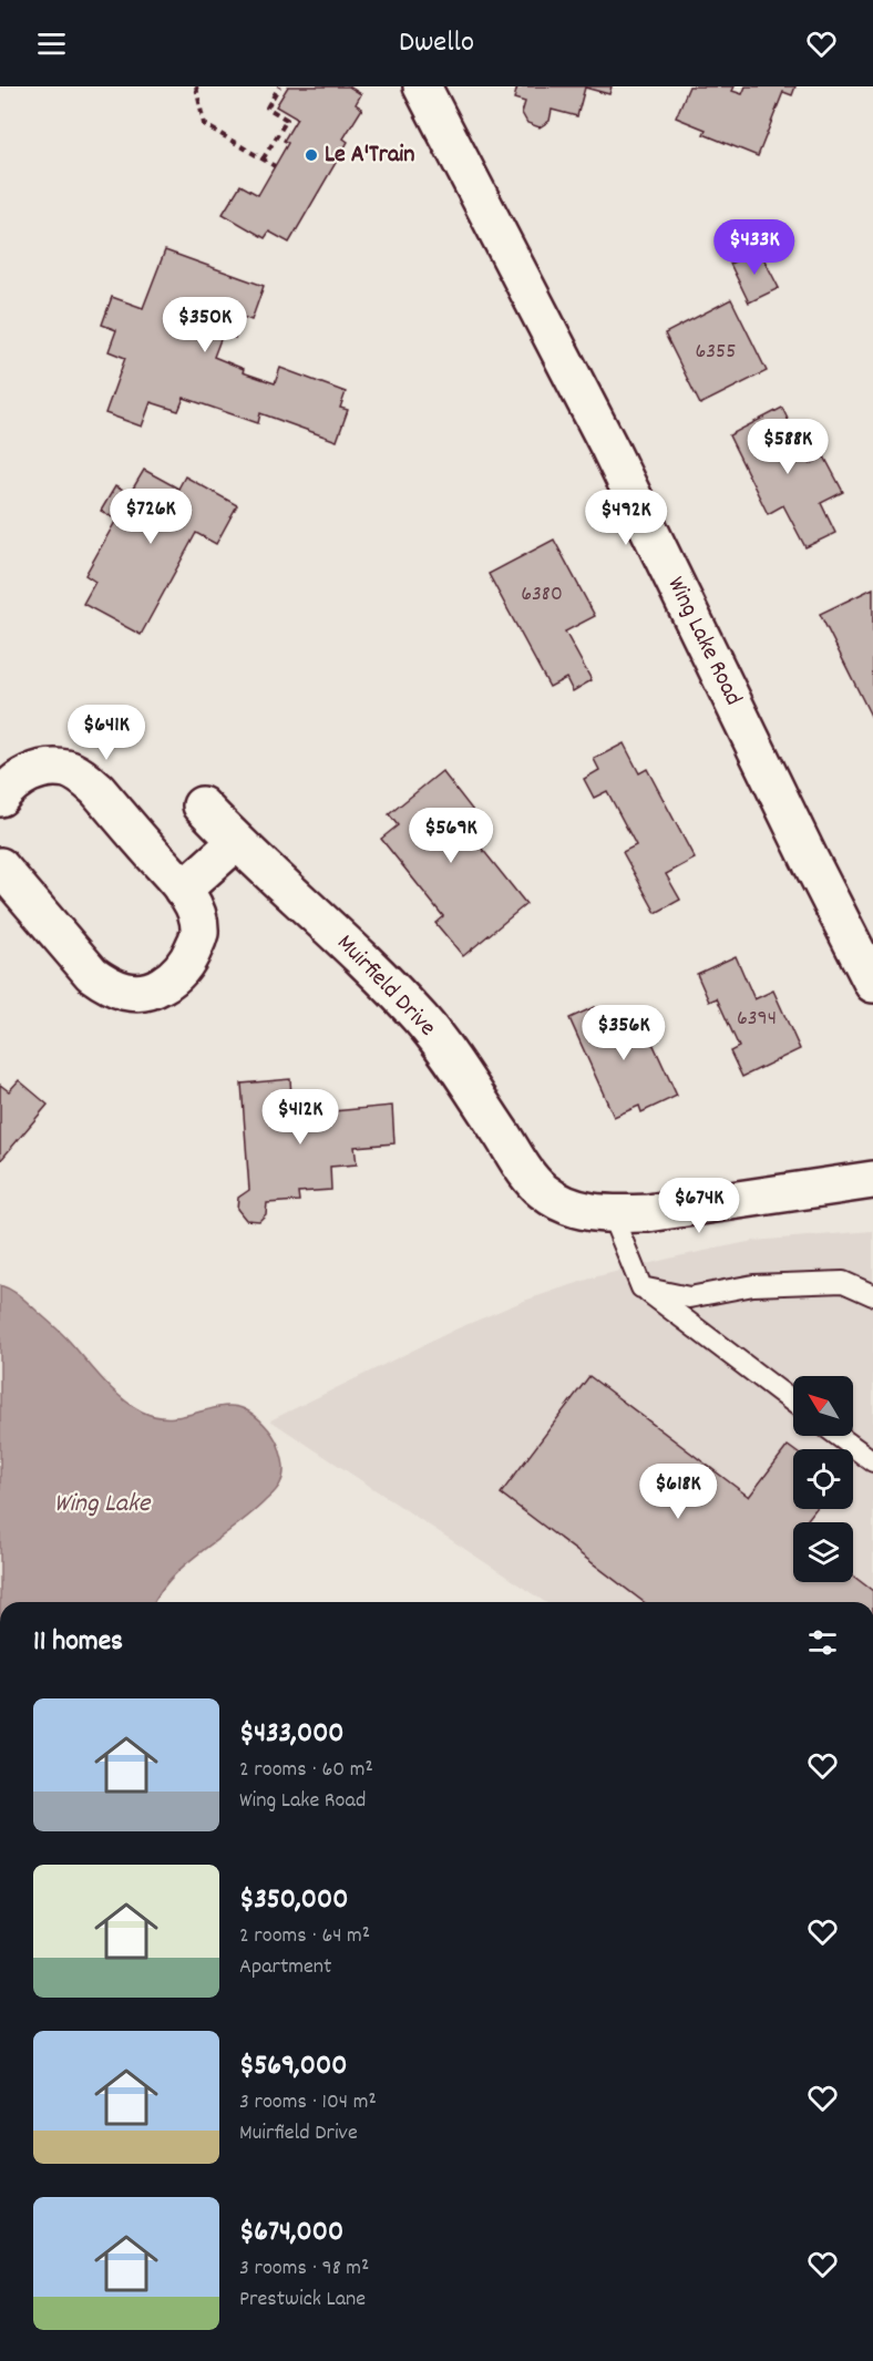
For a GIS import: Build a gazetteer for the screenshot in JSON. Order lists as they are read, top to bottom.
{
  "streets": {
    "street": ["Wing Lake Road", "Muirfield Drive"]
  },
  "water": ["Wing Lake"],
  "places": ["Le A'Train"],
  "house_numbers": ["6355", "6380", "6394"],
  "north": "top left",
  "page": {
    "header": "Dwello",
    "price": [
      "$433K",
      "$350K",
      "$588K",
      "$726K",
      "$492K",
      "$641K",
      "$569K",
      "$356K",
      "$412K",
      "$674K",
      "$618K"
    ],
    "heading": "11 homes",
    "list": [
      {
        "name": "$433,000",
        "note": "2 rooms · 60 m² · Wing Lake Road"
      },
      {
        "name": "$350,000",
        "note": "2 rooms · 64 m² · Apartment"
      },
      {
        "name": "$569,000",
        "note": "3 rooms · 104 m² · Muirfield Drive"
      },
      {
        "name": "$674,000",
        "note": "3 rooms · 98 m² · Prestwick Lane"
      }
    ]
  }
}
